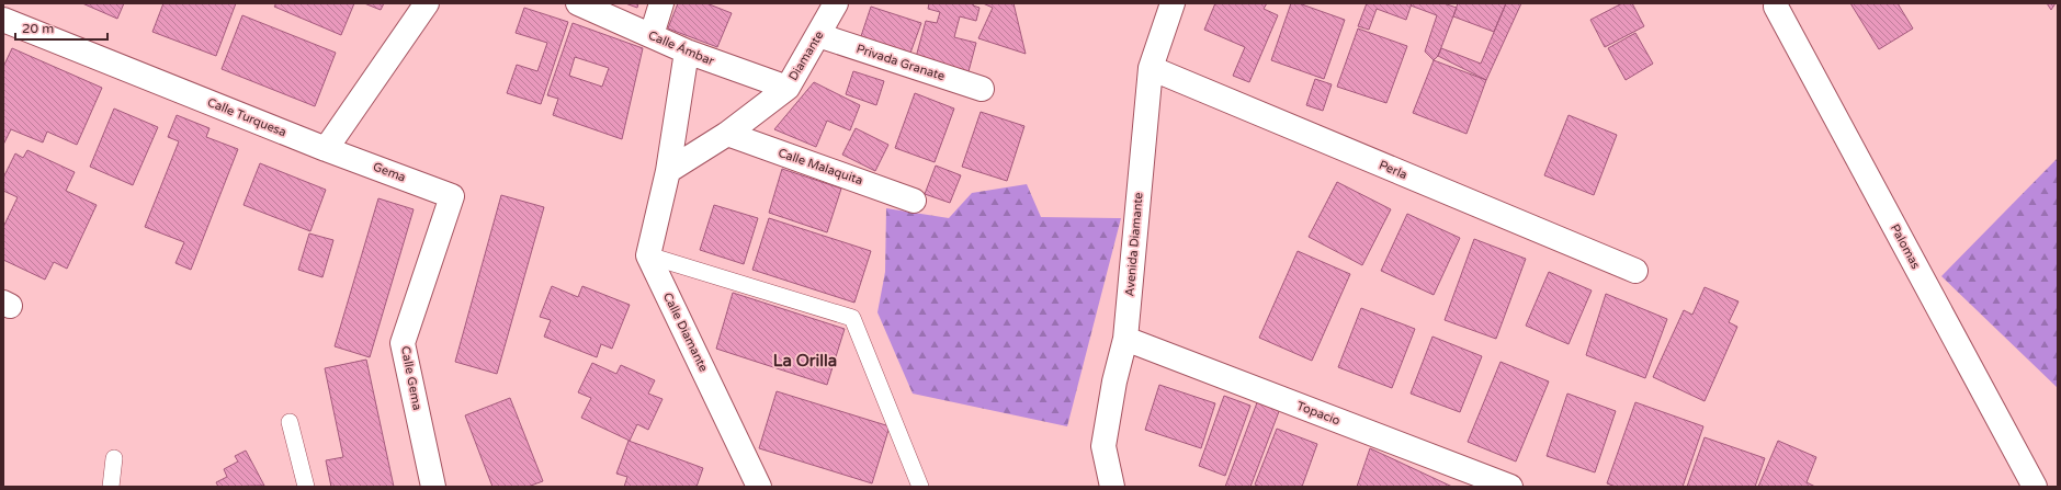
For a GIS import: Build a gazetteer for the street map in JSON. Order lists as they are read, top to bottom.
{
  "streets": {
    "street": [
      "Calle Ámbar",
      "Diamante",
      "Privada Granate",
      "Calle Turquesa",
      "Calle Malaquita",
      "Perla",
      "Gema",
      "Avenida Diamante",
      "Palomas",
      "Calle Diamante",
      "Calle Gema",
      "Topacio"
    ]
  },
  "crossings": [
    ["Calle Ámbar", "Diamante"],
    ["Diamante", "Privada Granate"],
    ["Diamante", "Calle Malaquita"],
    ["Calle Turquesa", "Gema"],
    ["Perla", "Avenida Diamante"],
    ["Gema", "Calle Gema"],
    ["Avenida Diamante", "Topacio"]
  ],
  "districts": ["La Orilla"],
  "scale_bar": "20 m"
}
